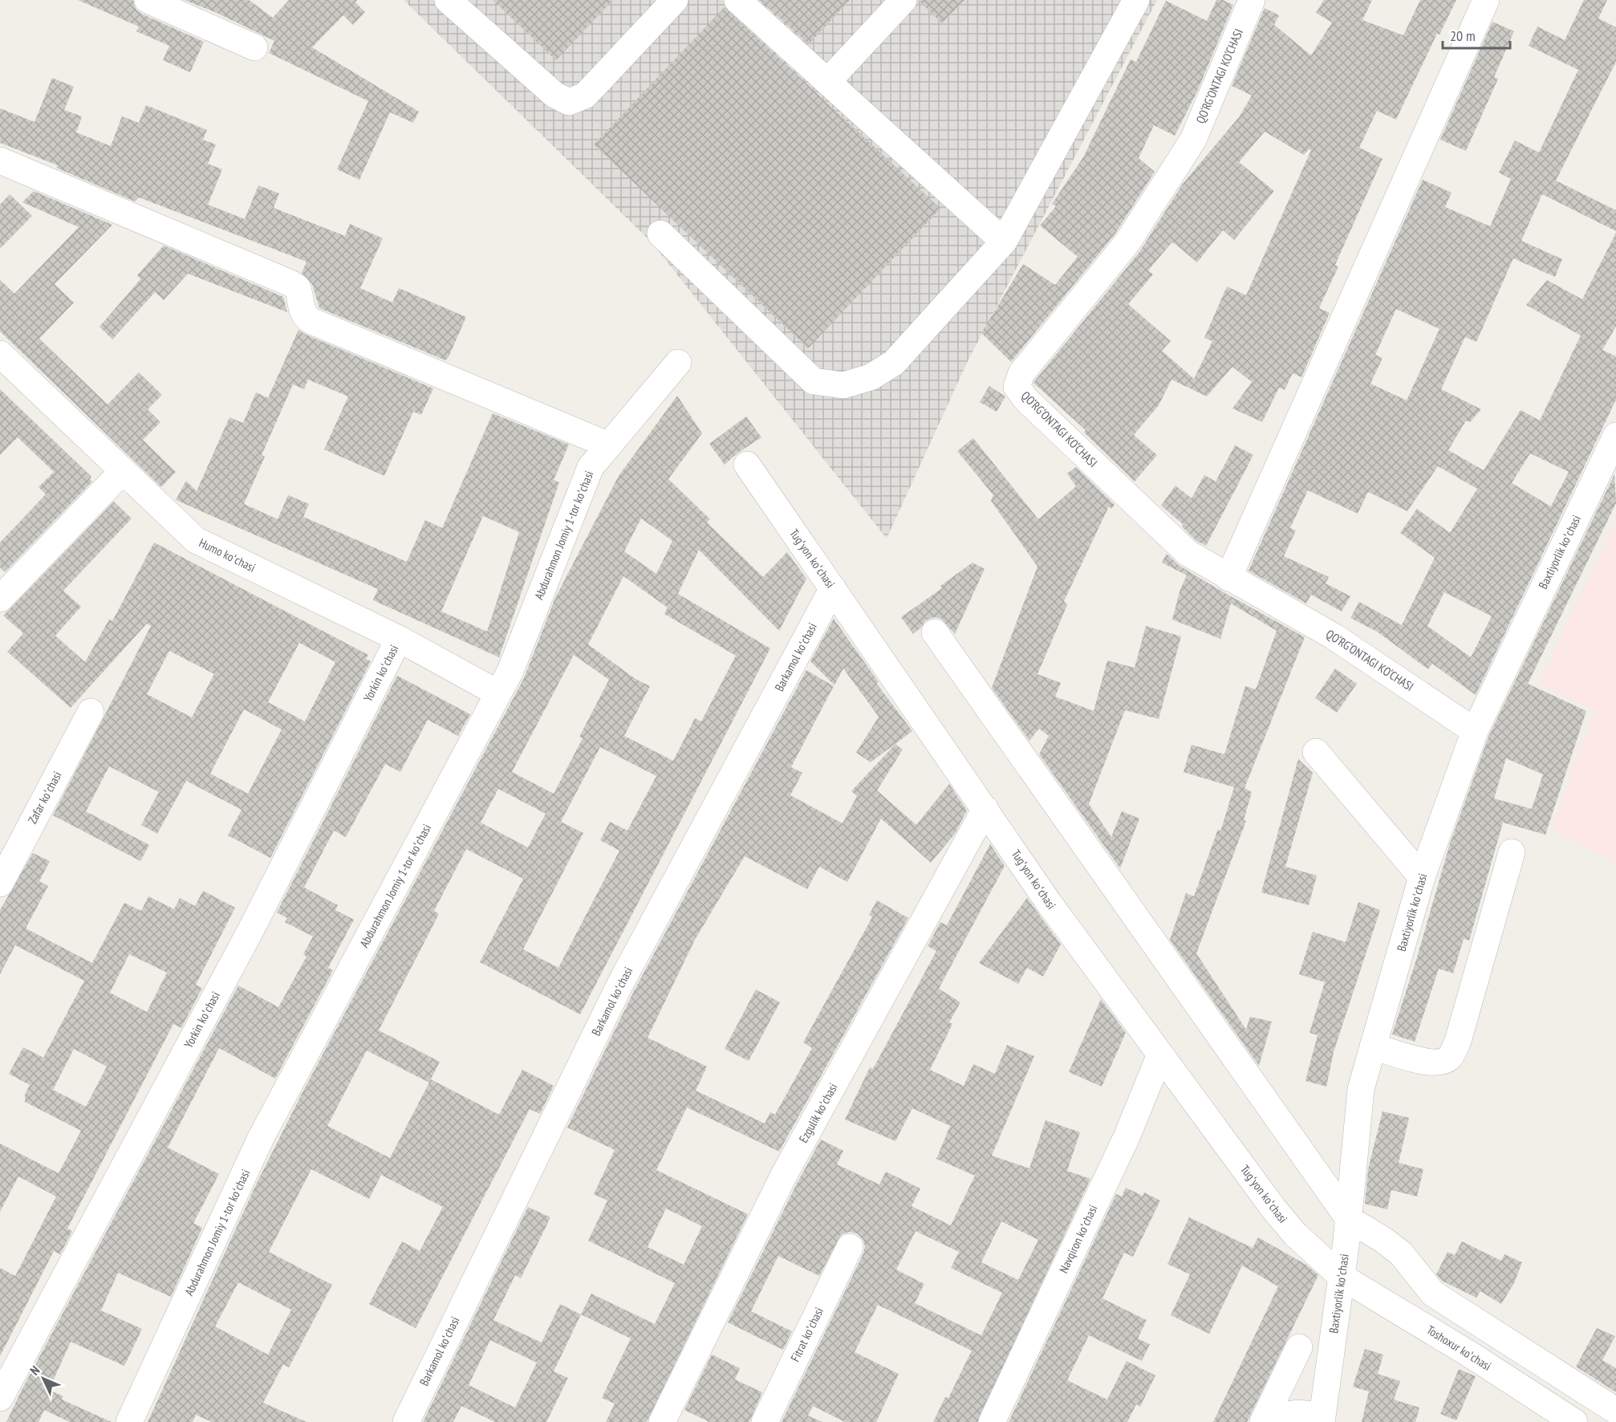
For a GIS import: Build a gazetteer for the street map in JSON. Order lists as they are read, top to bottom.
{
  "streets": {
    "street": [
      "QO‘RG‘ONTAGI KO‘CHASI",
      "Abdurahmon Jomiy 1-tor koʻchasi",
      "Baxtiyorlik koʻchasi",
      "Humo koʻchasi",
      "Tugʻyon koʻchasi",
      "Barkamol koʻchasi",
      "Yorkin koʻchasi",
      "Zafar koʻchasi",
      "Ezgulik koʻchasi",
      "Navqiron koʻchasi",
      "Fitrat koʻchasi",
      "Toshoxur koʻchasi"
    ]
  },
  "crossings": [
    ["QO‘RG‘ONTAGI KO‘CHASI", "Baxtiyorlik koʻchasi"],
    ["Abdurahmon Jomiy 1-tor koʻchasi", "Humo koʻchasi"],
    ["Baxtiyorlik koʻchasi", "Tugʻyon koʻchasi"],
    ["Baxtiyorlik koʻchasi", "Toshoxur koʻchasi"],
    ["Humo koʻchasi", "Yorkin koʻchasi"],
    ["Tugʻyon koʻchasi", "Barkamol koʻchasi"],
    ["Tugʻyon koʻchasi", "Ezgulik koʻchasi"],
    ["Tugʻyon koʻchasi", "Navqiron koʻchasi"],
    ["Tugʻyon koʻchasi", "Toshoxur koʻchasi"]
  ],
  "scale_bar": "20 m",
  "north": "top left"
}
